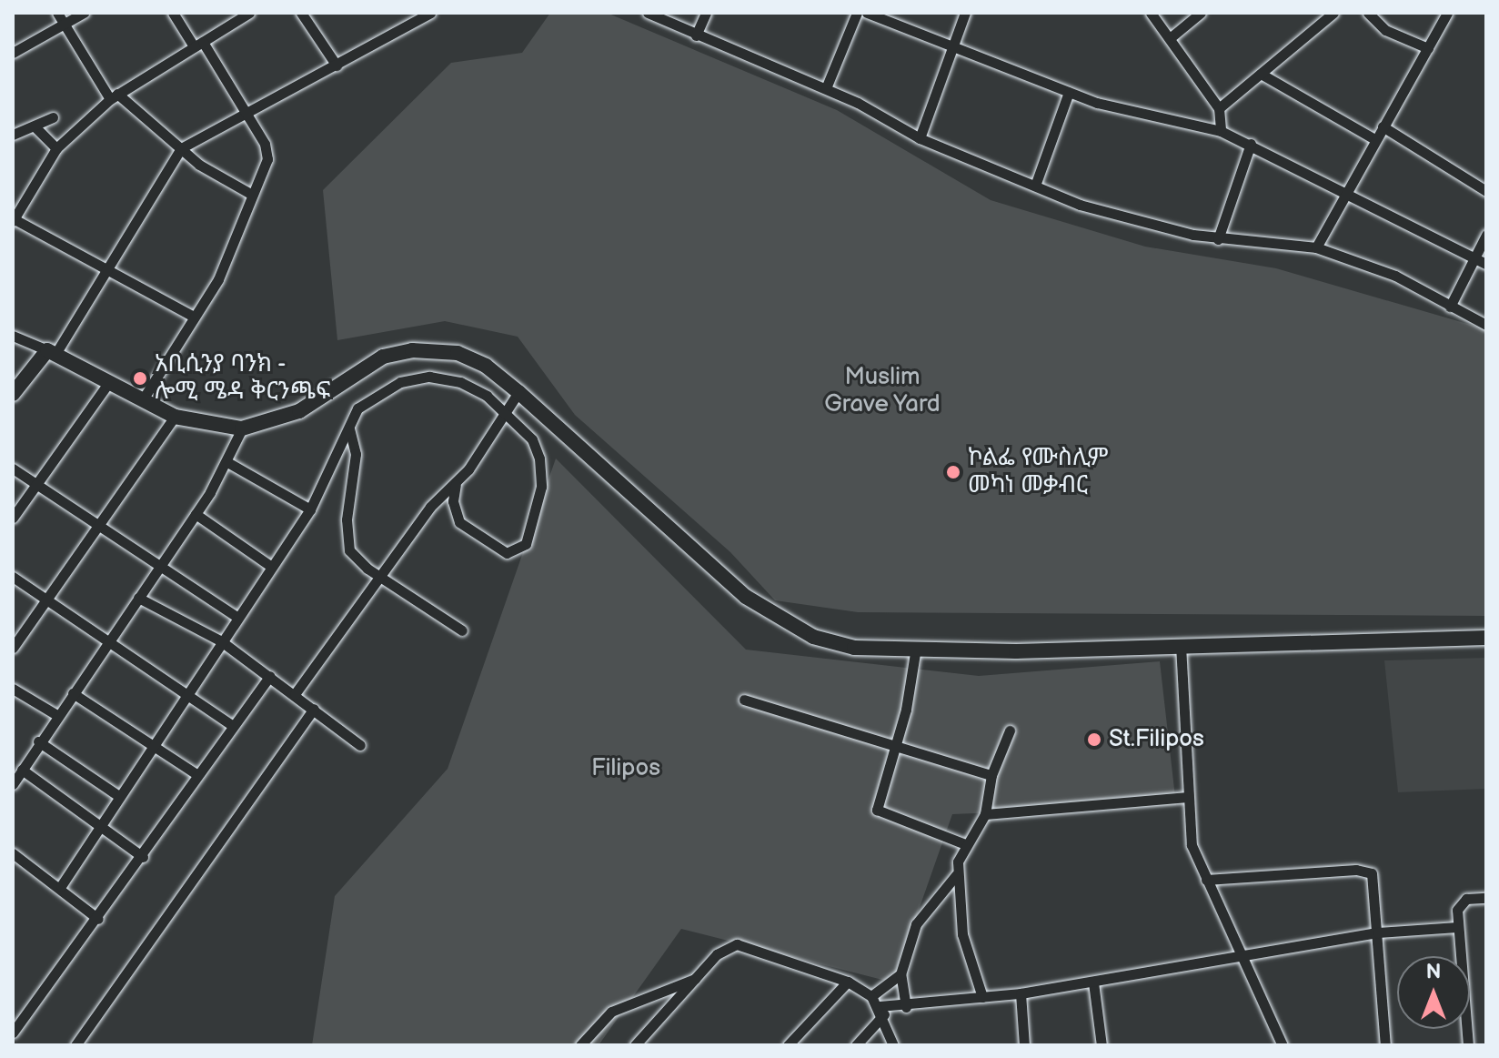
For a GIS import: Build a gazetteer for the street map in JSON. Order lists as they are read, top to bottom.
{
  "parks": ["Muslim Grave Yard", "Filipos"],
  "places": ["አቢሲንያ ባንክ - ሎሚ ሜዳ ቅርንጫፍ", "ኮልፌ የሙስሊም መካነ መቃብር", "St.Filipos"],
  "north": "top"
}
